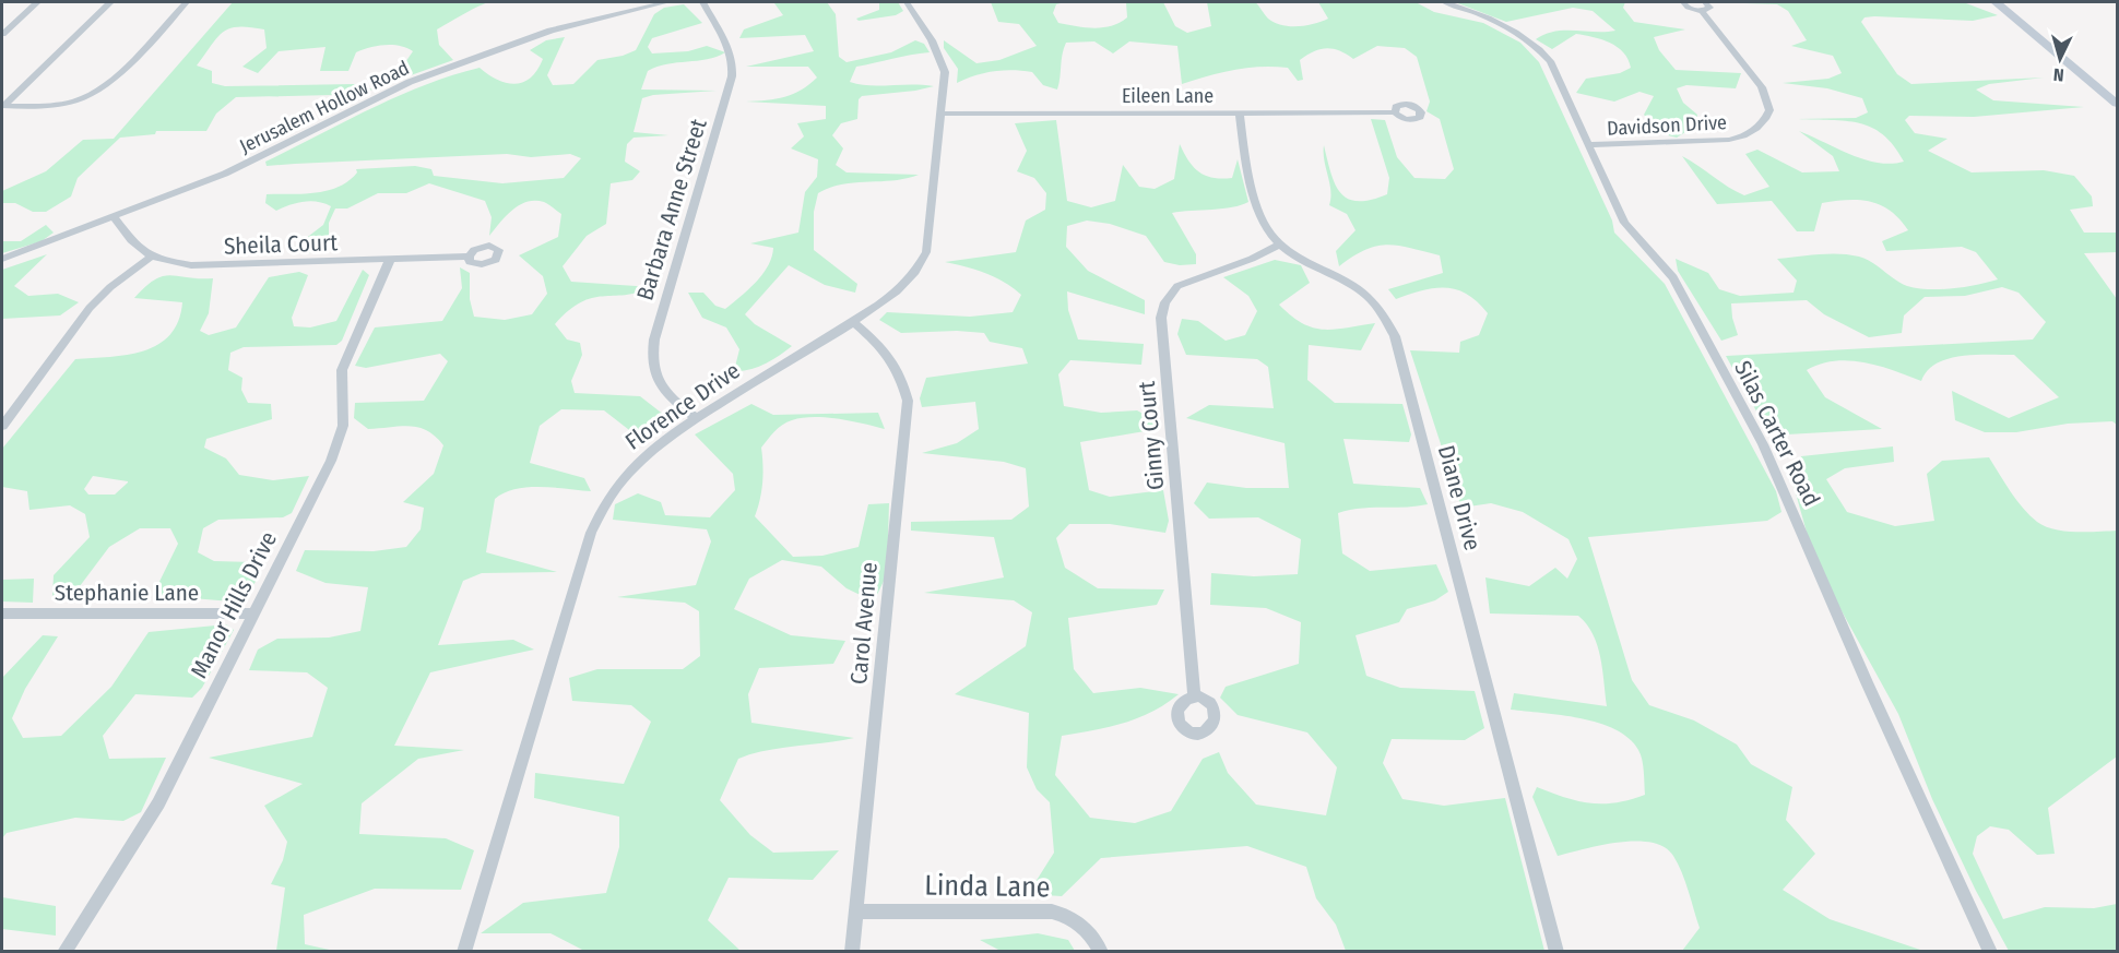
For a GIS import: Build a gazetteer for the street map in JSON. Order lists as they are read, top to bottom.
{
  "streets": {
    "street": [
      "Eileen Lane",
      "Jerusalem Hollow Road",
      "Davidson Drive",
      "Barbara Anne Street",
      "Sheila Court",
      "Florence Drive",
      "Silas Carter Road",
      "Ginny Court",
      "Diane Drive",
      "Stephanie Lane",
      "Manor Hills Drive",
      "Carol Avenue",
      "Linda Lane"
    ]
  },
  "crossings": [
    ["Eileen Lane", "Florence Drive"],
    ["Eileen Lane", "Diane Drive"],
    ["Davidson Drive", "Silas Carter Road"],
    ["Barbara Anne Street", "Florence Drive"],
    ["Sheila Court", "Manor Hills Drive"],
    ["Florence Drive", "Carol Avenue"],
    ["Ginny Court", "Diane Drive"],
    ["Stephanie Lane", "Manor Hills Drive"],
    ["Carol Avenue", "Linda Lane"]
  ],
  "north": "bottom"
}
